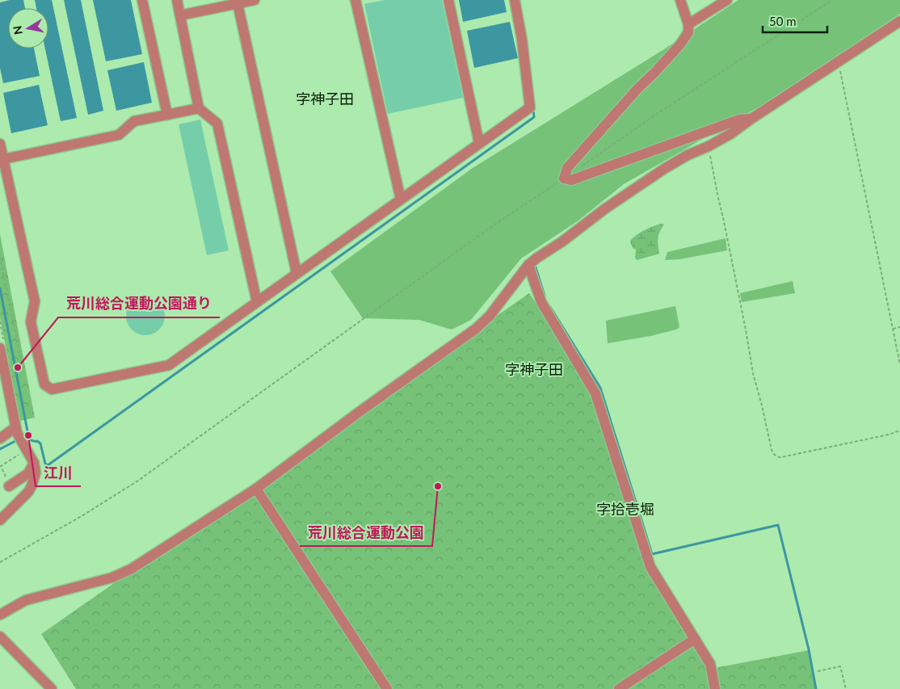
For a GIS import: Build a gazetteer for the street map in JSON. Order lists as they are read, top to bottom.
{
  "districts": ["字神子田", "字神子田", "字拾壱堀"],
  "places": ["荒川総合運動公園通り", "江川", "荒川総合運動公園"],
  "scale_bar": "50 m",
  "north": "left"
}
